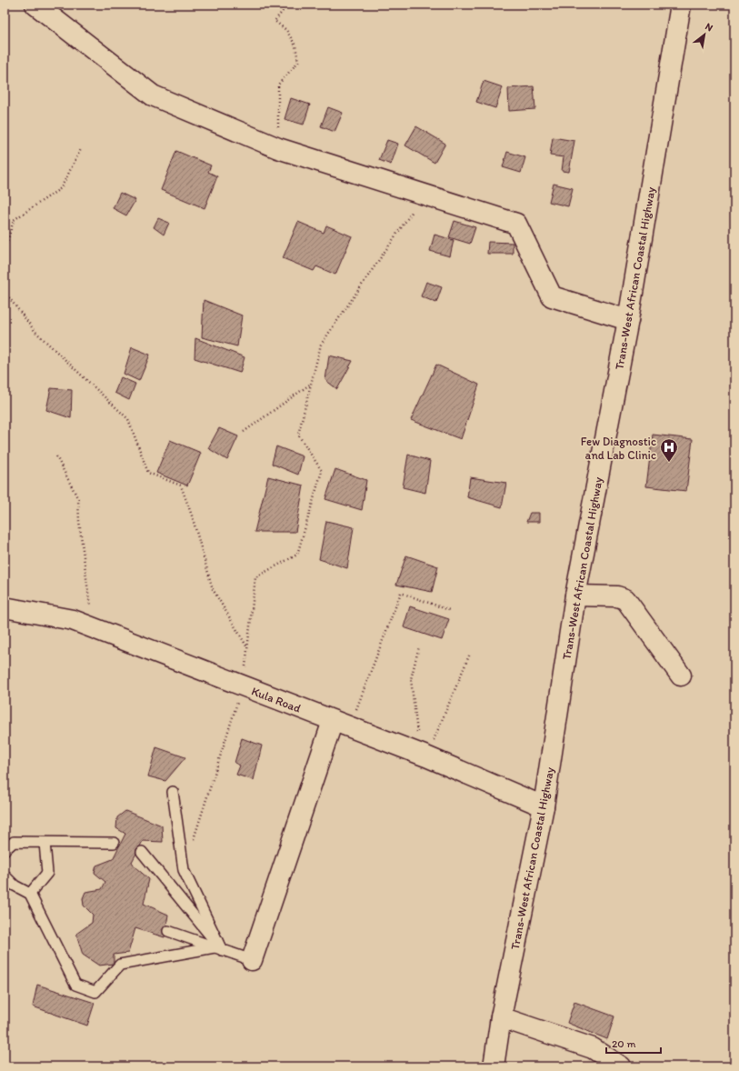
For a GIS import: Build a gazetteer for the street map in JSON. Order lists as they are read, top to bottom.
{
  "streets": {
    "main road": ["Trans-West African Coastal Highway", "Kula Road"]
  },
  "crossings": [
    ["Trans-West African Coastal Highway", "Kula Road"]
  ],
  "places": {
    "hospital": ["Few Diagnostic and Lab Clinic"]
  },
  "scale_bar": "20 m",
  "north": "top right"
}
